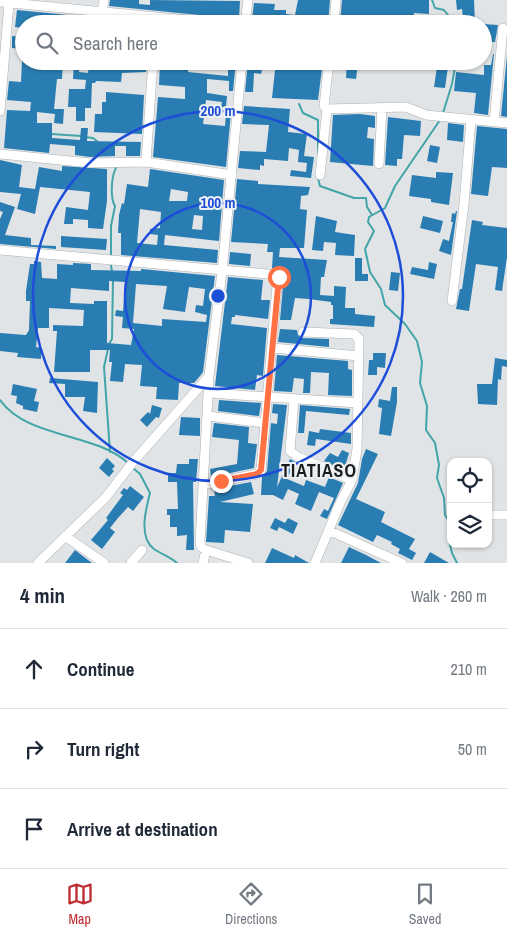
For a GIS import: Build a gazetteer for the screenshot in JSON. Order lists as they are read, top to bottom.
{
  "districts": ["TIATIASO"],
  "page": {
    "search": "Search here",
    "heading": ["4 min", "Walk · 260 m"],
    "list": [
      ["Continue", "210 m"],
      ["Turn right", "50 m"],
      "Arrive at destination"
    ],
    "nav": ["Map", "Directions", "Saved"]
  },
  "rings": ["200 m", "100 m"]
}
